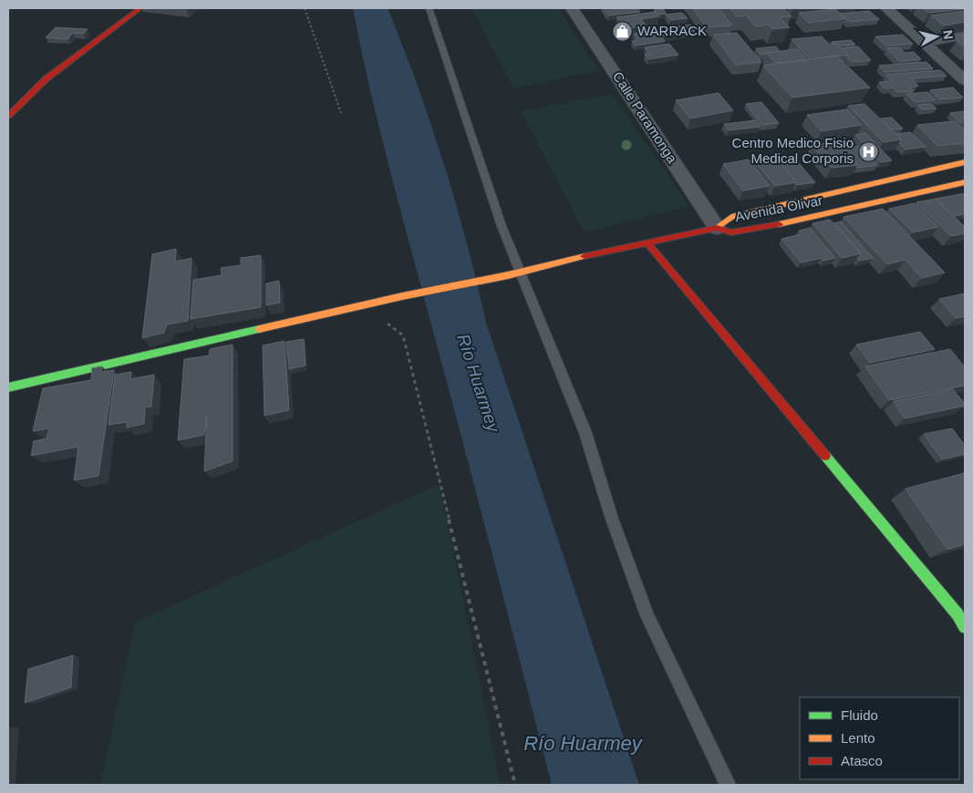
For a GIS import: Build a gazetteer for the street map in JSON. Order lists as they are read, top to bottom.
{
  "streets": {
    "street": ["Calle Paramonga", "Avenida Olivar"]
  },
  "crossings": [
    ["Calle Paramonga", "Avenida Olivar"]
  ],
  "water": ["Río Huarmey"],
  "places": {
    "shop": ["WARRACK"],
    "hospital": ["Centro Medico Fisio Medical Corporis"]
  },
  "legend": ["Fluido", "Lento", "Atasco"],
  "north": "right"
}
